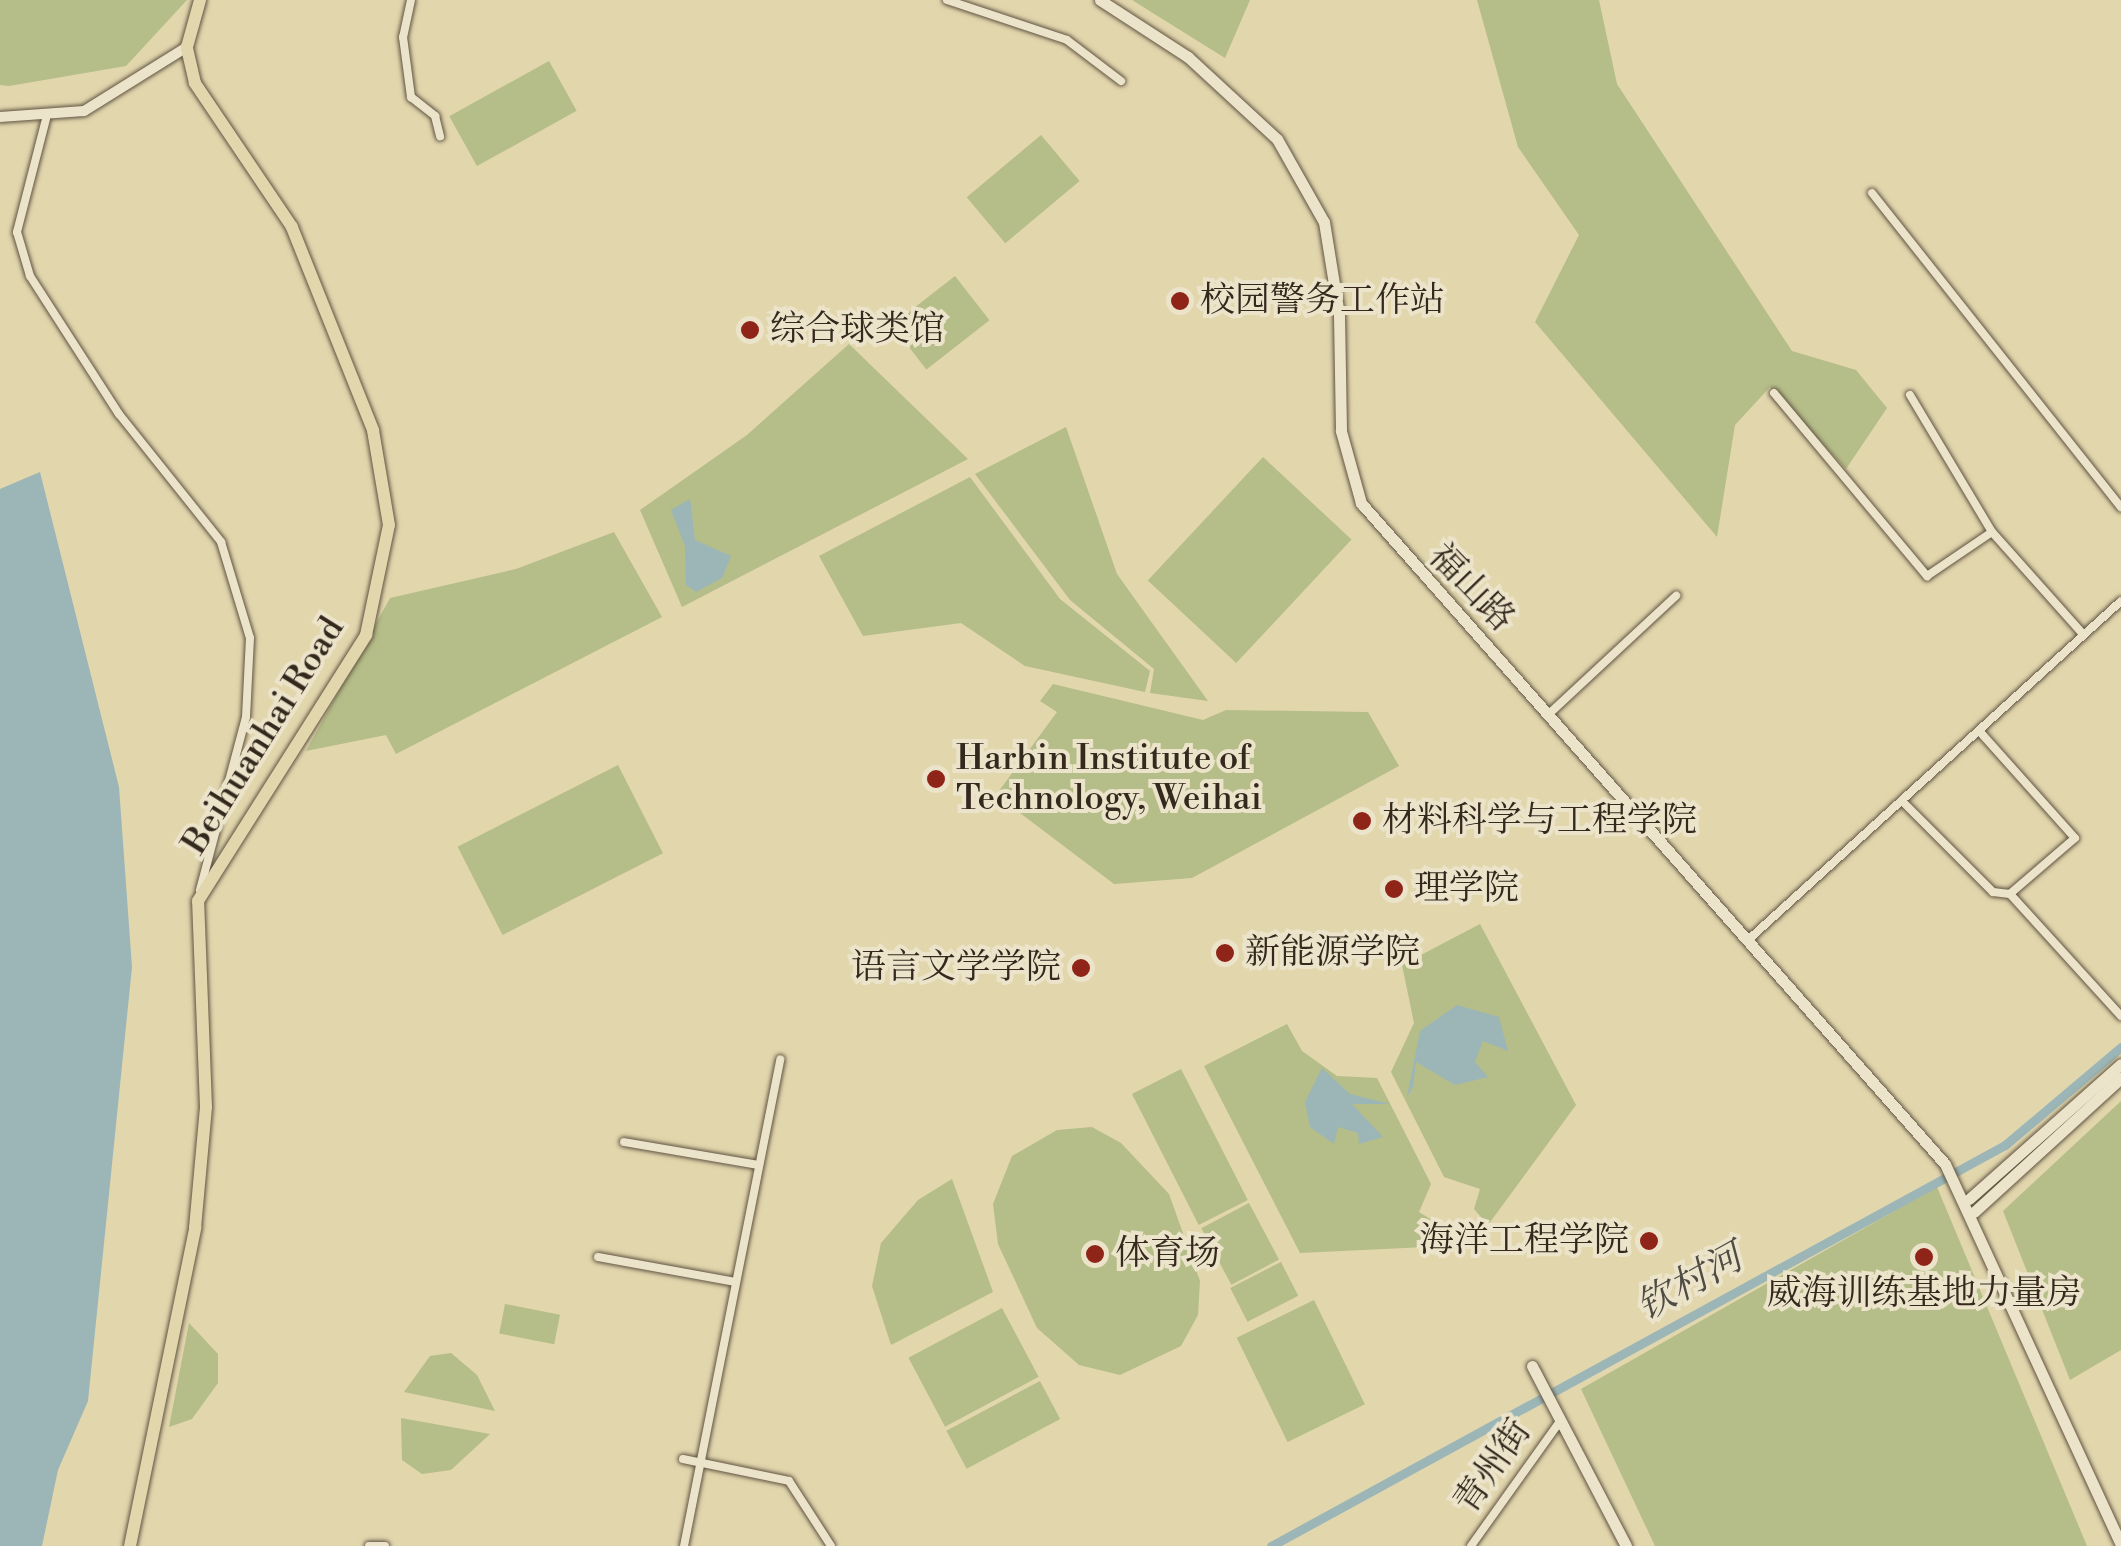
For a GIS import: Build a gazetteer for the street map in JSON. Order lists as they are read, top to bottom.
{
  "streets": {
    "main road": ["福山路", "Beihuanhai Road"],
    "street": ["青州街"]
  },
  "water": ["钦村河"],
  "places": [
    "校园警务工作站",
    "综合球类馆",
    "Harbin Institute of Technology, Weihai",
    "材料科学与工程学院",
    "理学院",
    "新能源学院",
    "语言文学学院",
    "海洋工程学院",
    "体育场",
    "威海训练基地力量房"
  ]
}
